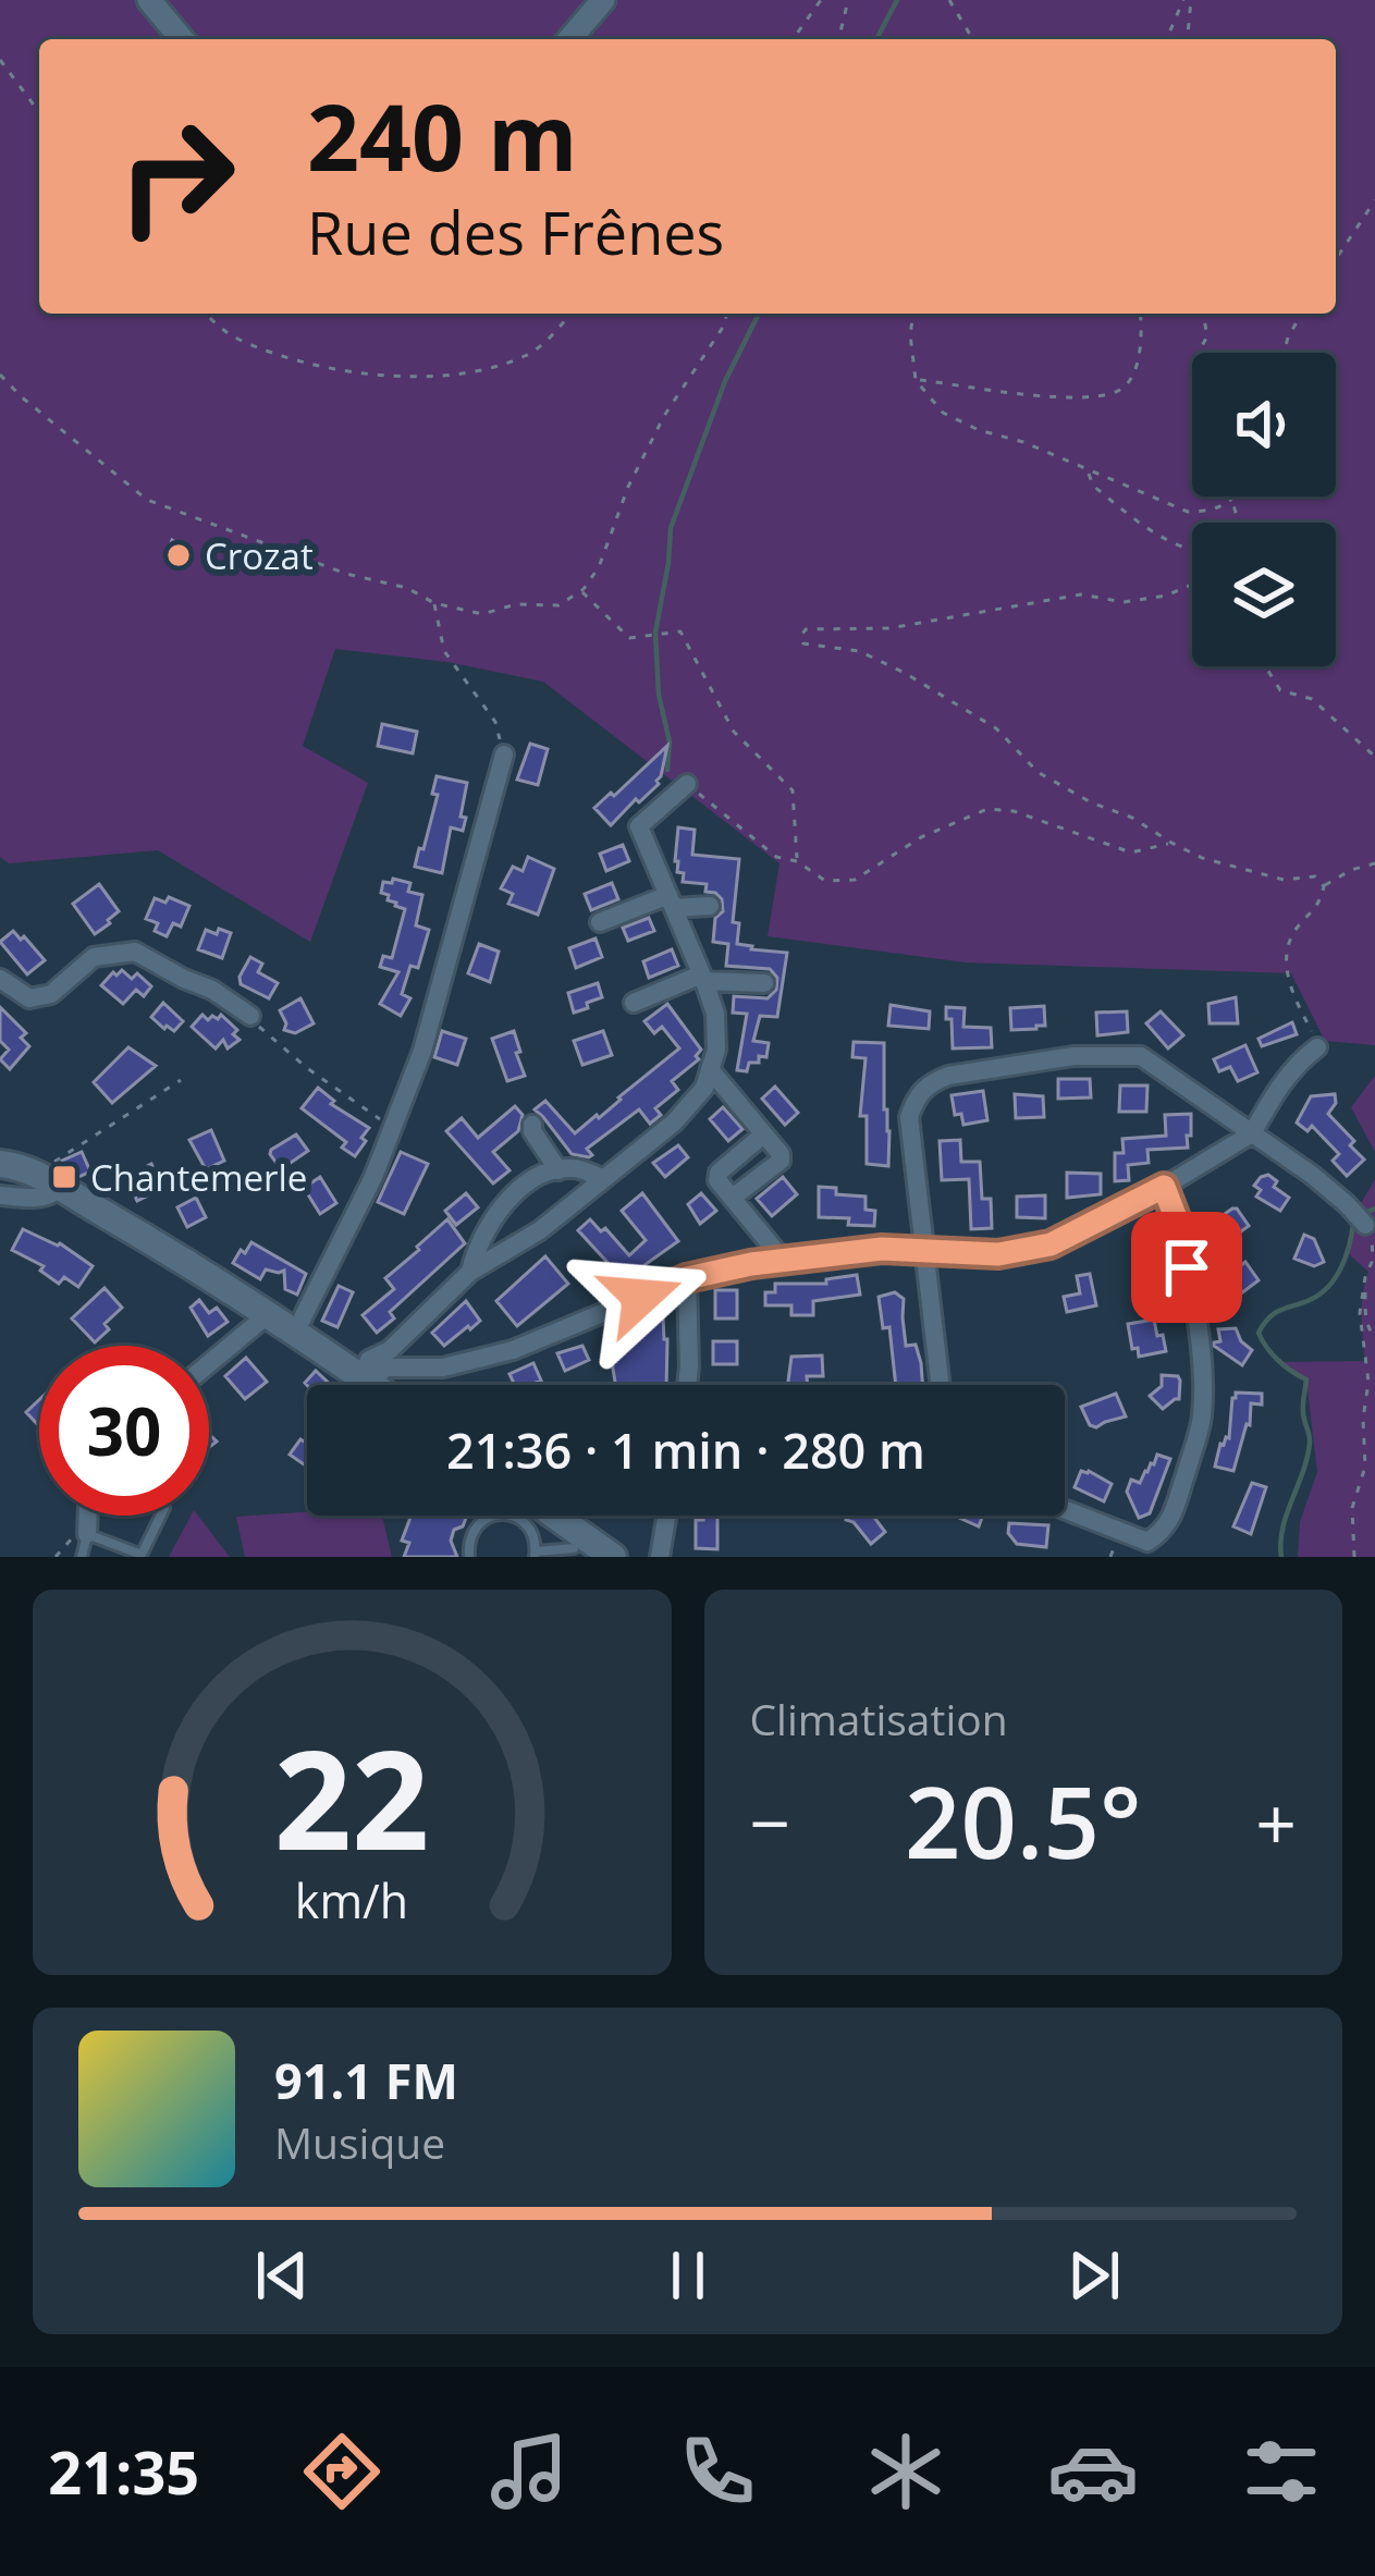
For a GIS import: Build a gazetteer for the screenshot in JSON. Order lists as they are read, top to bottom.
{
  "places": {
    "other": ["Crozat"],
    "transit": ["Chantemerle"]
  },
  "page": {
    "turn": ["240 m", "Rue des Frênes"],
    "limit": "30",
    "trip": "21:36 · 1 min · 280 m",
    "tile": "Climatisation",
    "heat": ["−", "20.5°", "+"],
    "song": ["91.1 FM", "Musique"],
    "tabs": "21:35",
    "gauge": ["22", "km/h"]
  }
}
